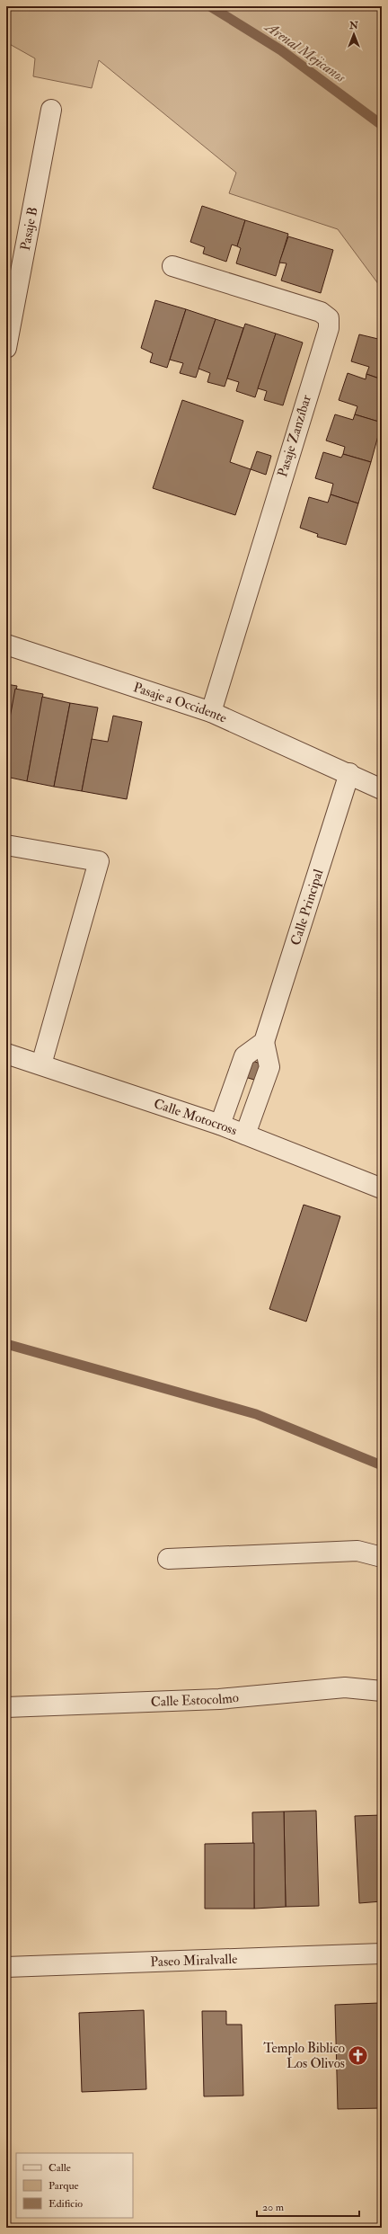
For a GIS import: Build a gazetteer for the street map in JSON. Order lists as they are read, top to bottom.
{
  "streets": {
    "street": [
      "Pasaje B",
      "Pasaje Zanzíbar",
      "Pasaje a Occidente",
      "Calle Principal",
      "Calle Motocross",
      "Calle Estocolmo",
      "Paseo Miralvalle"
    ]
  },
  "crossings": [
    ["Pasaje Zanzíbar", "Pasaje a Occidente"],
    ["Pasaje a Occidente", "Calle Principal"],
    ["Calle Principal", "Calle Motocross"]
  ],
  "water": ["Arenal Mejicanos"],
  "places": {
    "church": ["Templo Biblico Los Olivos"]
  },
  "legend": ["Calle", "Parque", "Edificio"],
  "scale_bar": "20 m",
  "north": "top"
}
